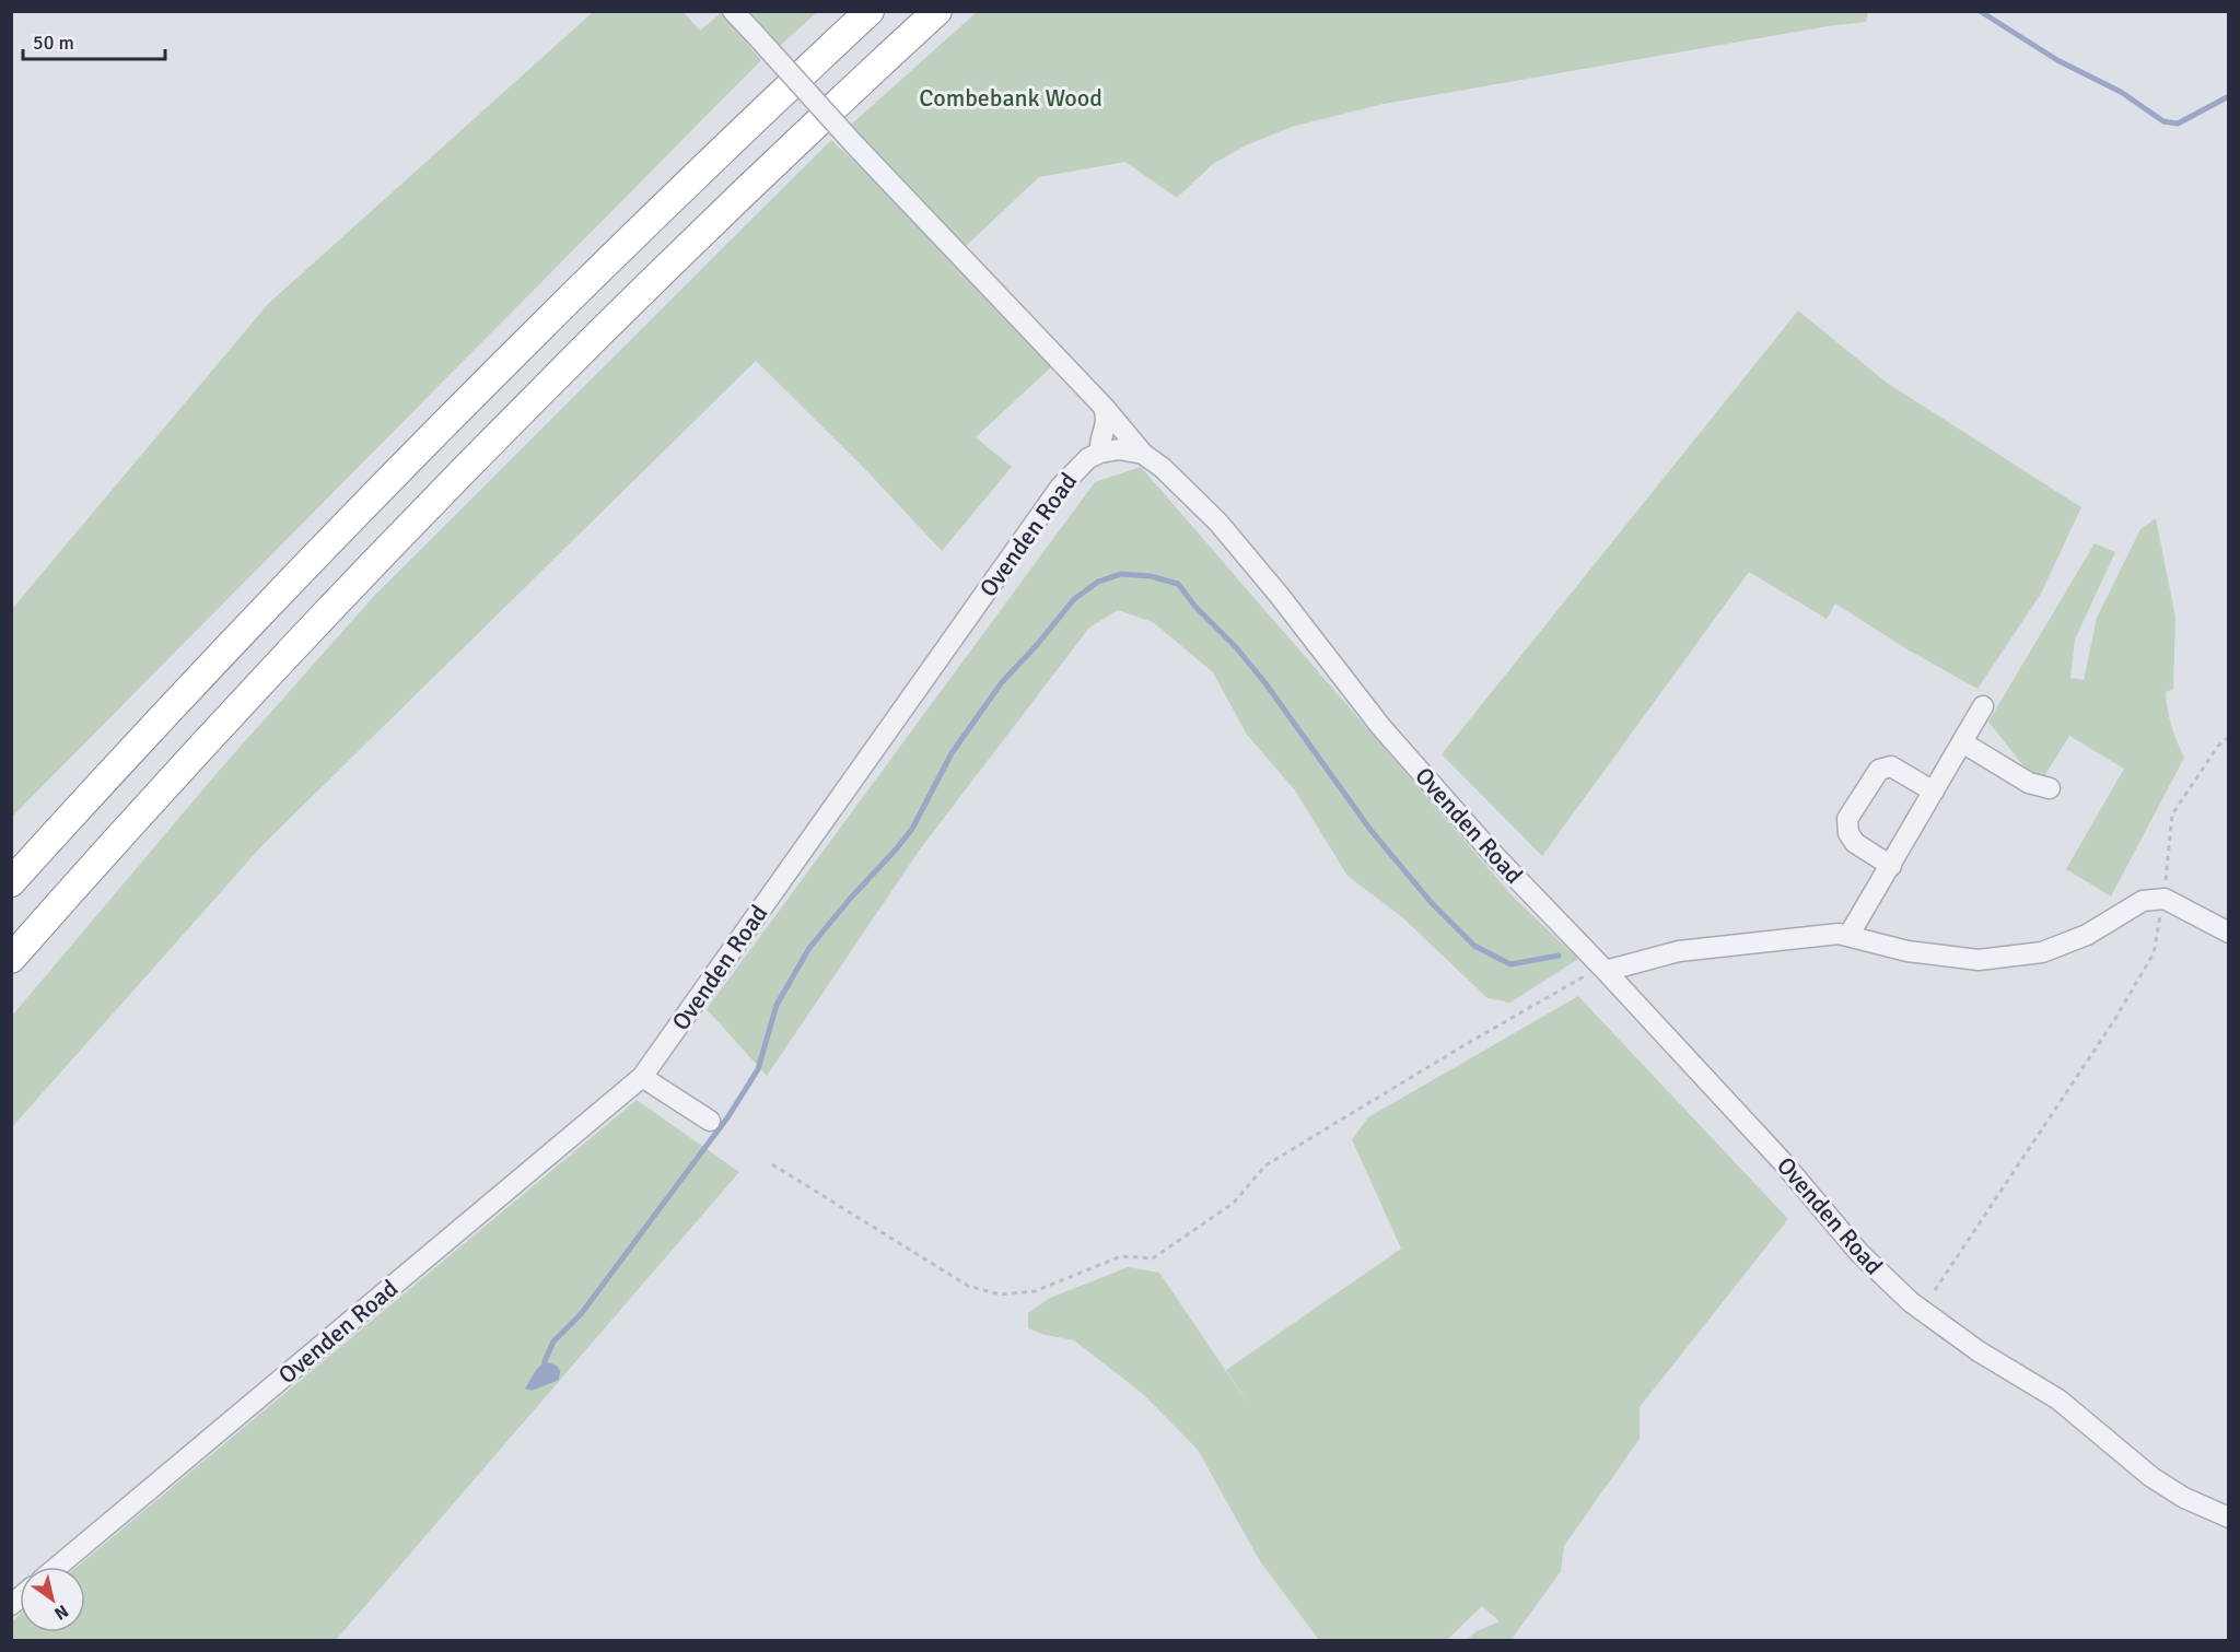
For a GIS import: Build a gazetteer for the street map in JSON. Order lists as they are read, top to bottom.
{
  "streets": {
    "street": ["Ovenden Road"]
  },
  "parks": ["Combebank Wood"],
  "scale_bar": "50 m",
  "north": "bottom right"
}
